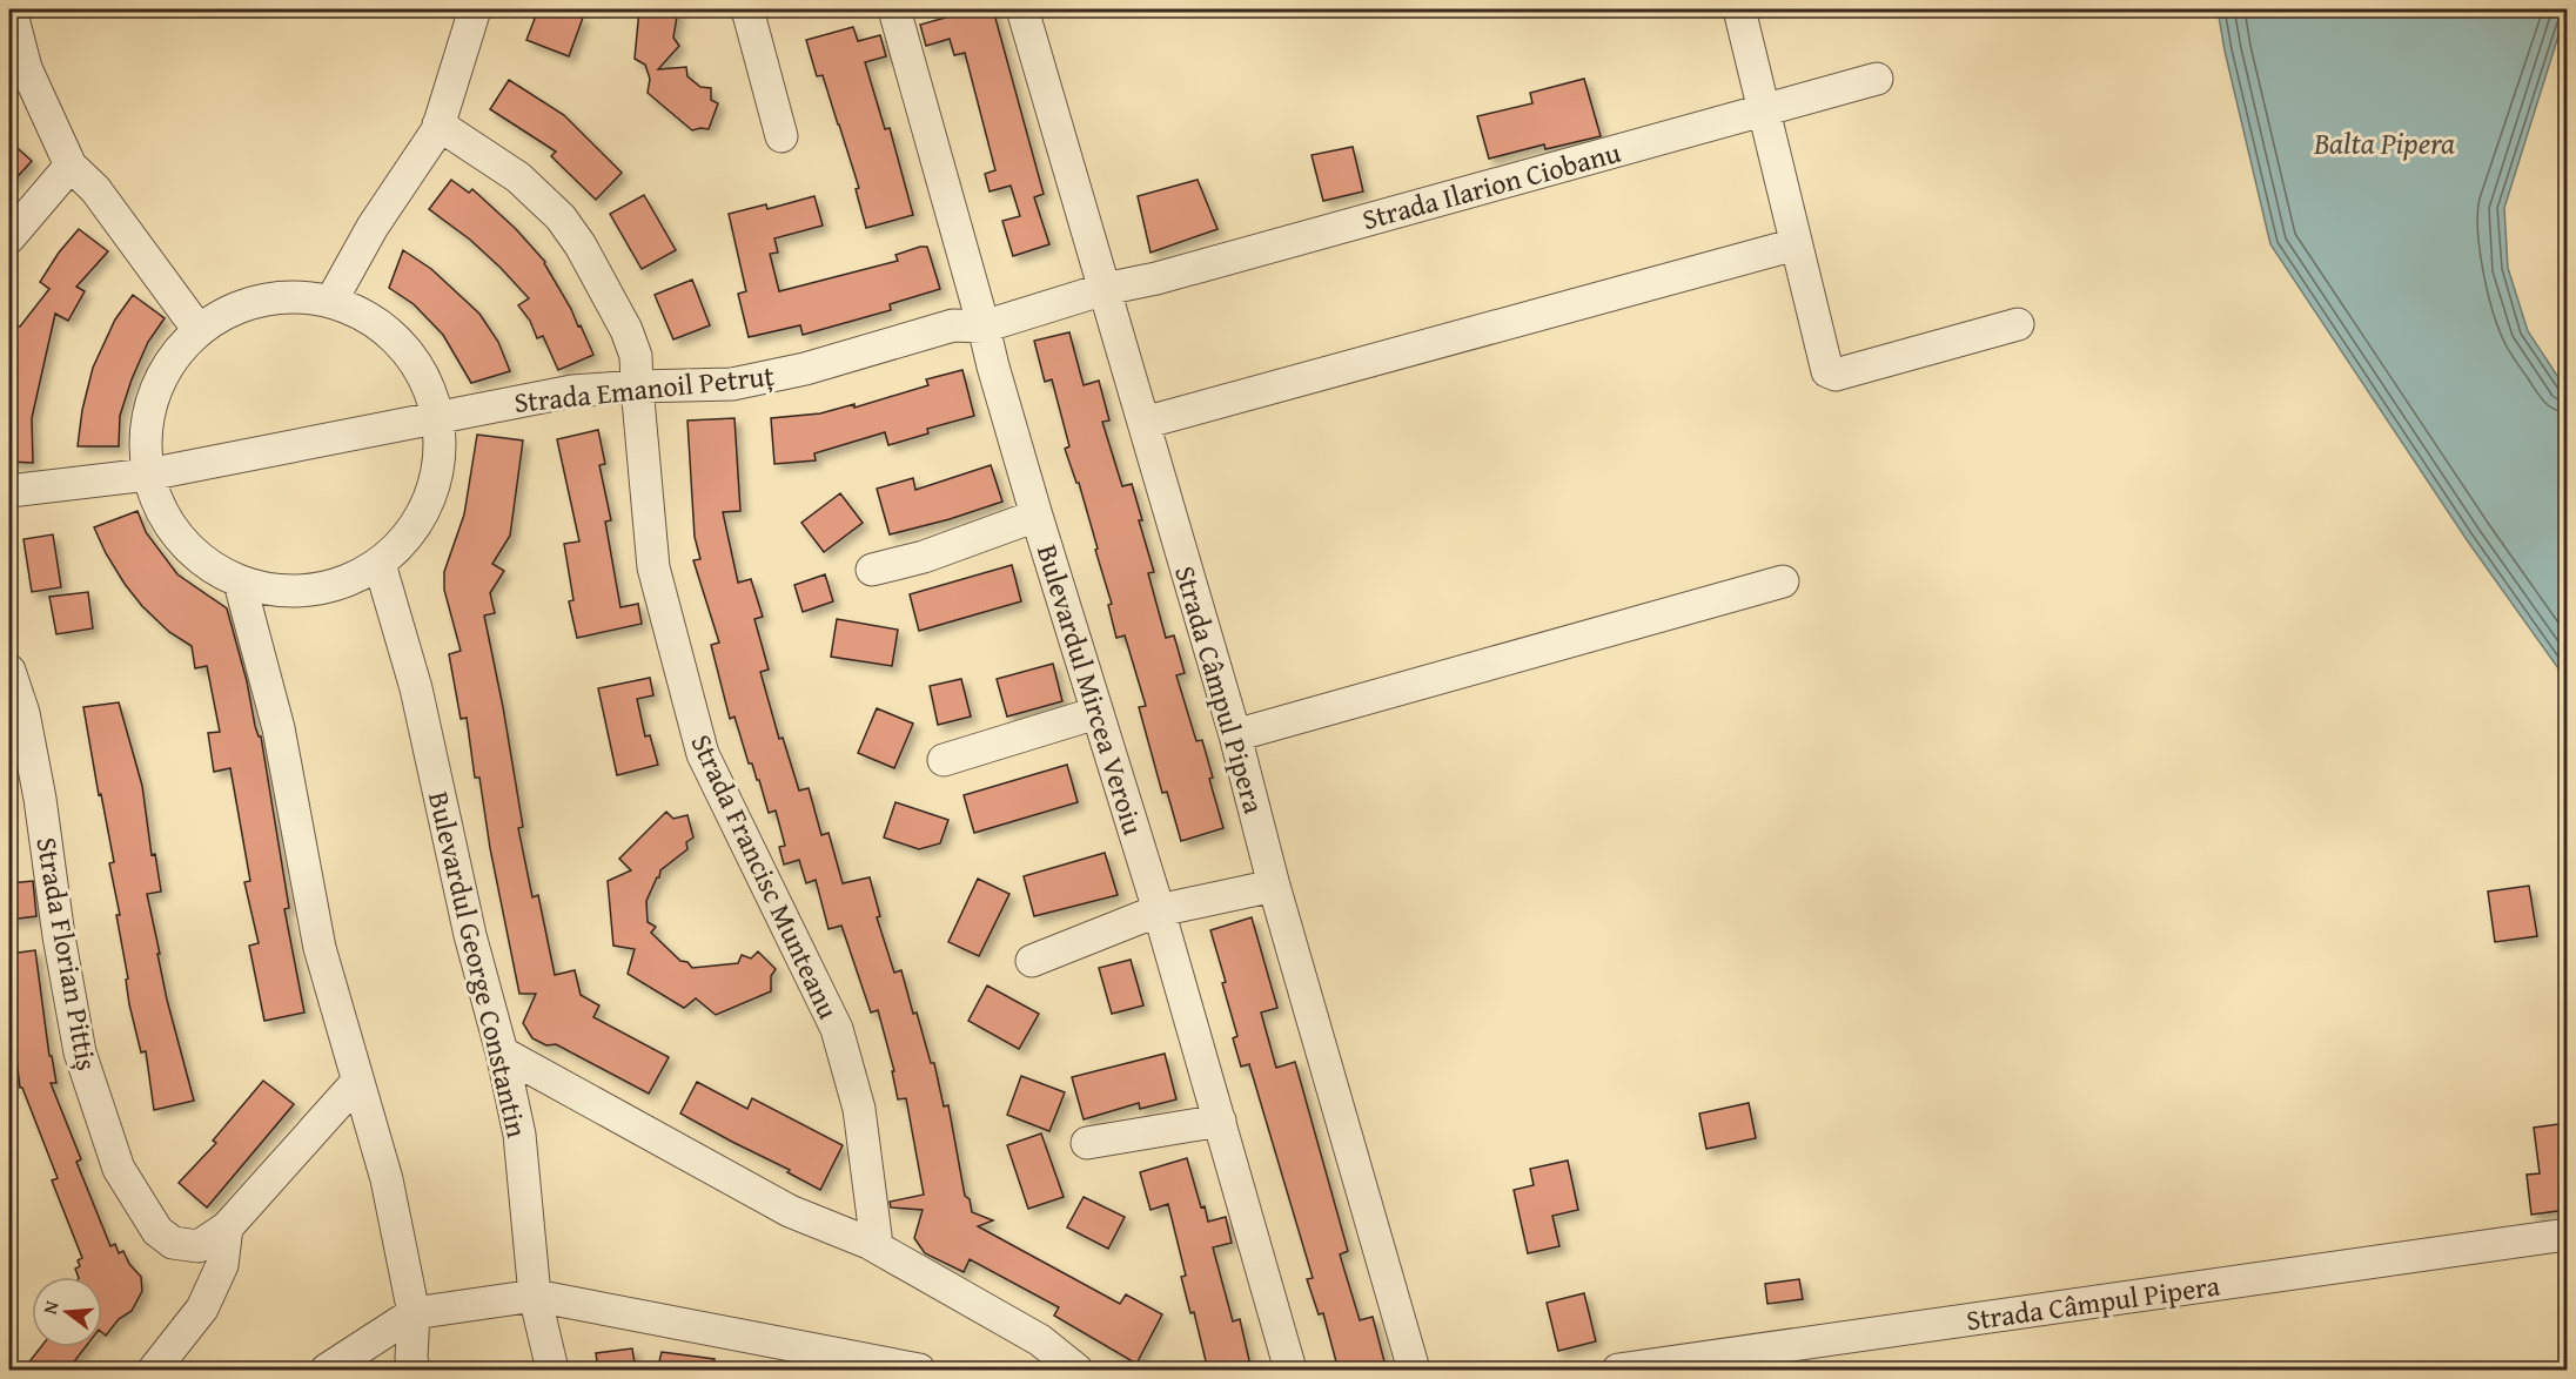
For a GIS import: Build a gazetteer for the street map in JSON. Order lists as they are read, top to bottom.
{
  "streets": {
    "street": [
      "Strada Ilarion Ciobanu",
      "Strada Emanoil Petruț",
      "Bulevardul Mircea Veroiu",
      "Strada Câmpul Pipera",
      "Strada Francisc Munteanu",
      "Strada Florian Pittiș",
      "Bulevardul George Constantin"
    ]
  },
  "crossings": [
    ["Strada Ilarion Ciobanu", "Strada Emanoil Petruț"],
    ["Strada Ilarion Ciobanu", "Strada Câmpul Pipera"],
    ["Strada Emanoil Petruț", "Bulevardul Mircea Veroiu"],
    ["Strada Emanoil Petruț", "Strada Câmpul Pipera"],
    ["Strada Emanoil Petruț", "Strada Francisc Munteanu"]
  ],
  "water": ["Balta Pipera"],
  "north": "left"
}
